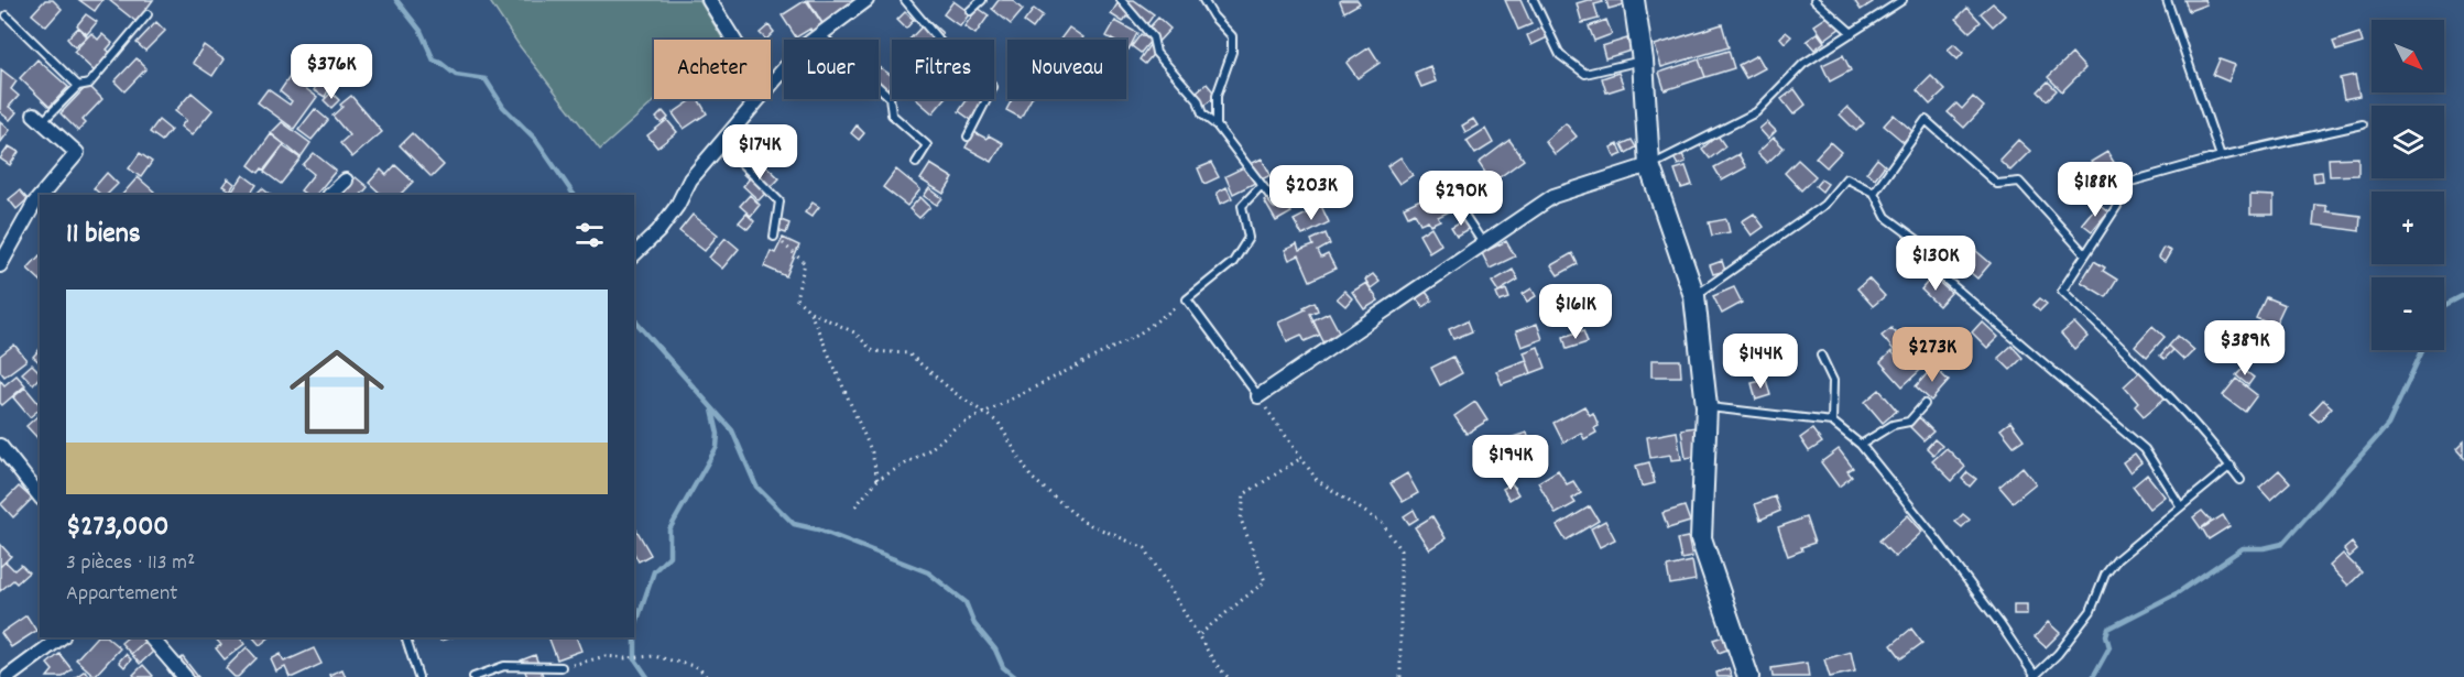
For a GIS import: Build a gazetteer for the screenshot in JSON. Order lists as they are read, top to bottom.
{
  "north": "bottom right",
  "page": {
    "map_buttons": ["+", "−"],
    "chip": [
      "Acheter",
      "Louer",
      "Filtres",
      "Nouveau"
    ],
    "price": [
      "$376K",
      "$174K",
      "$188K",
      "$203K",
      "$290K",
      "$130K",
      "$161K",
      "$389K",
      "$273K",
      "$144K",
      "$194K"
    ],
    "heading": "11 biens",
    "list": [
      {
        "name": "$273,000",
        "note": "3 pièces · 113 m² · Appartement"
      }
    ]
  }
}
